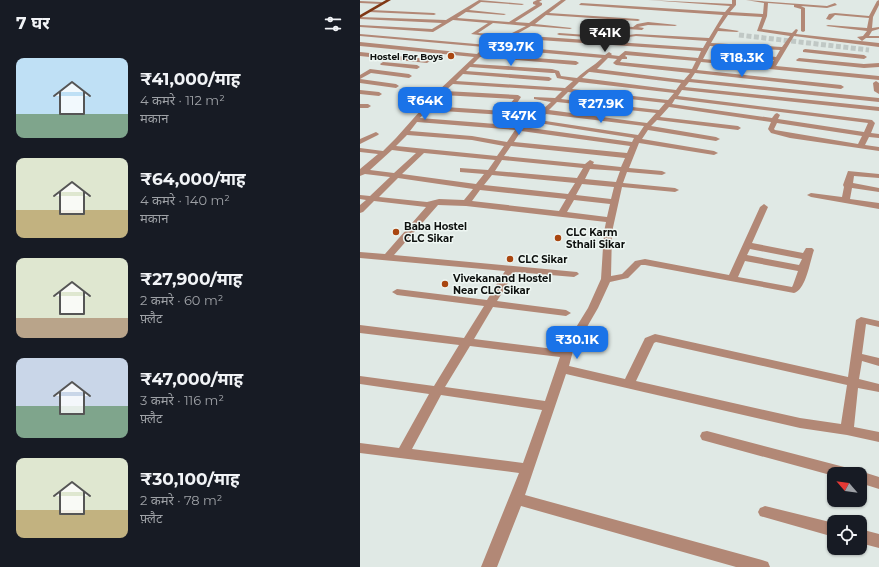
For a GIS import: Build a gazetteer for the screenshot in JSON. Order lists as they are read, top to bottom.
{
  "places": [
    "Hostel For Boys",
    "Baba Hostel CLC Sikar",
    "CLC Karm Sthali Sikar",
    "CLC Sikar",
    "Vivekanand Hostel Near CLC Sikar"
  ],
  "north": "top left",
  "page": {
    "heading": "7 घर",
    "price": [
      "₹41K",
      "₹39.7K",
      "₹18.3K",
      "₹64K",
      "₹27.9K",
      "₹47K",
      "₹30.1K"
    ],
    "list": [
      {
        "name": "₹41,000/माह",
        "note": "4 कमरे · 112 m² · मकान"
      },
      {
        "name": "₹64,000/माह",
        "note": "4 कमरे · 140 m² · मकान"
      },
      {
        "name": "₹27,900/माह",
        "note": "2 कमरे · 60 m² · फ़्लैट"
      },
      {
        "name": "₹47,000/माह",
        "note": "3 कमरे · 116 m² · फ़्लैट"
      },
      {
        "name": "₹30,100/माह",
        "note": "2 कमरे · 78 m² · फ़्लैट"
      }
    ]
  }
}
